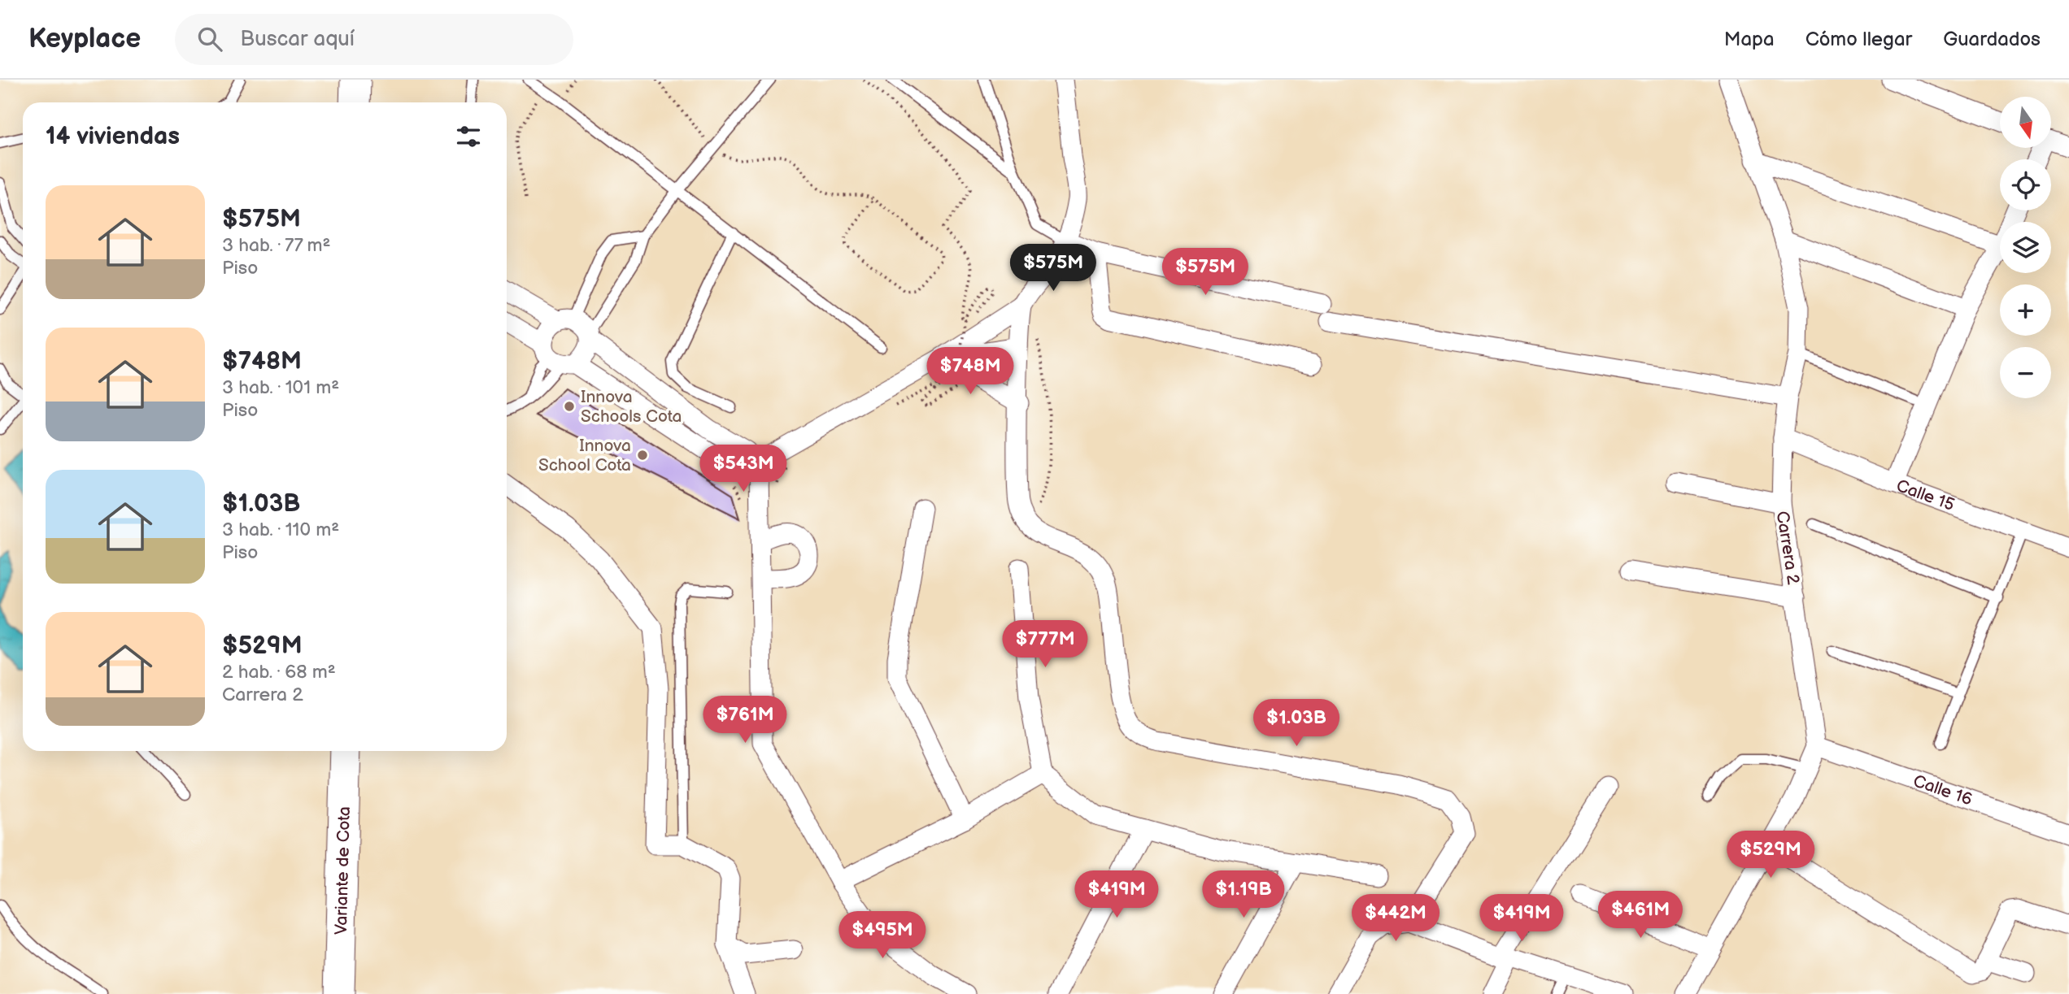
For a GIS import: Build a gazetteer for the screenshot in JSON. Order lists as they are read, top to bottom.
{
  "streets": {
    "main road": ["Variante de Cota"],
    "street": ["Calle 15", "Carrera 2", "Calle 16"]
  },
  "crossings": [
    ["Calle 15", "Carrera 2"],
    ["Carrera 2", "Calle 16"]
  ],
  "places": ["Innova Schools Cota", "Innova School Cota"],
  "north": "bottom",
  "page": {
    "header": "Keyplace",
    "search": "Buscar aquí",
    "nav": ["Mapa", "Cómo llegar", "Guardados"],
    "map_buttons": ["+", "−"],
    "heading": "14 viviendas",
    "list": [
      {
        "name": "$575M",
        "note": "3 hab. · 77 m² · Piso"
      },
      {
        "name": "$748M",
        "note": "3 hab. · 101 m² · Piso"
      },
      {
        "name": "$1.03B",
        "note": "3 hab. · 110 m² · Piso"
      },
      {
        "name": "$529M",
        "note": "2 hab. · 68 m² · Carrera 2"
      }
    ],
    "price": [
      "$575M",
      "$575M",
      "$748M",
      "$543M",
      "$777M",
      "$761M",
      "$1.03B",
      "$529M",
      "$419M",
      "$1.19B",
      "$461M",
      "$442M",
      "$419M",
      "$495M"
    ]
  }
}
